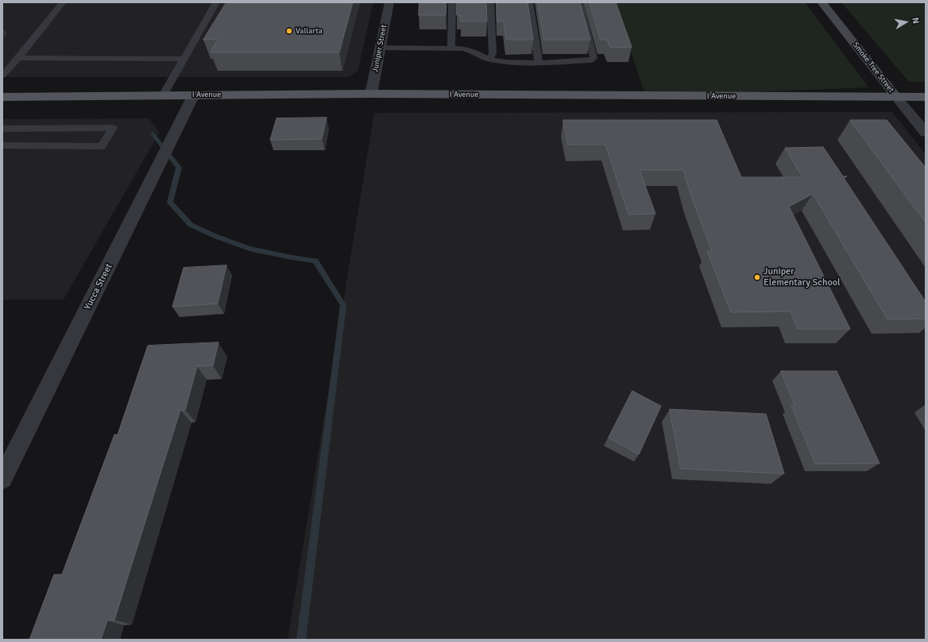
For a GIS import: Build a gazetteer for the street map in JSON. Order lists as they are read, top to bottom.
{
  "streets": {
    "main road": ["I Avenue"],
    "street": ["Juniper Street", "Smoke Tree Street", "Yucca Street"]
  },
  "crossings": [
    ["Juniper Street", "I Avenue"],
    ["Smoke Tree Street", "I Avenue"],
    ["I Avenue", "Yucca Street"]
  ],
  "places": ["Vallarta", "Juniper Elementary School"],
  "north": "right"
}
